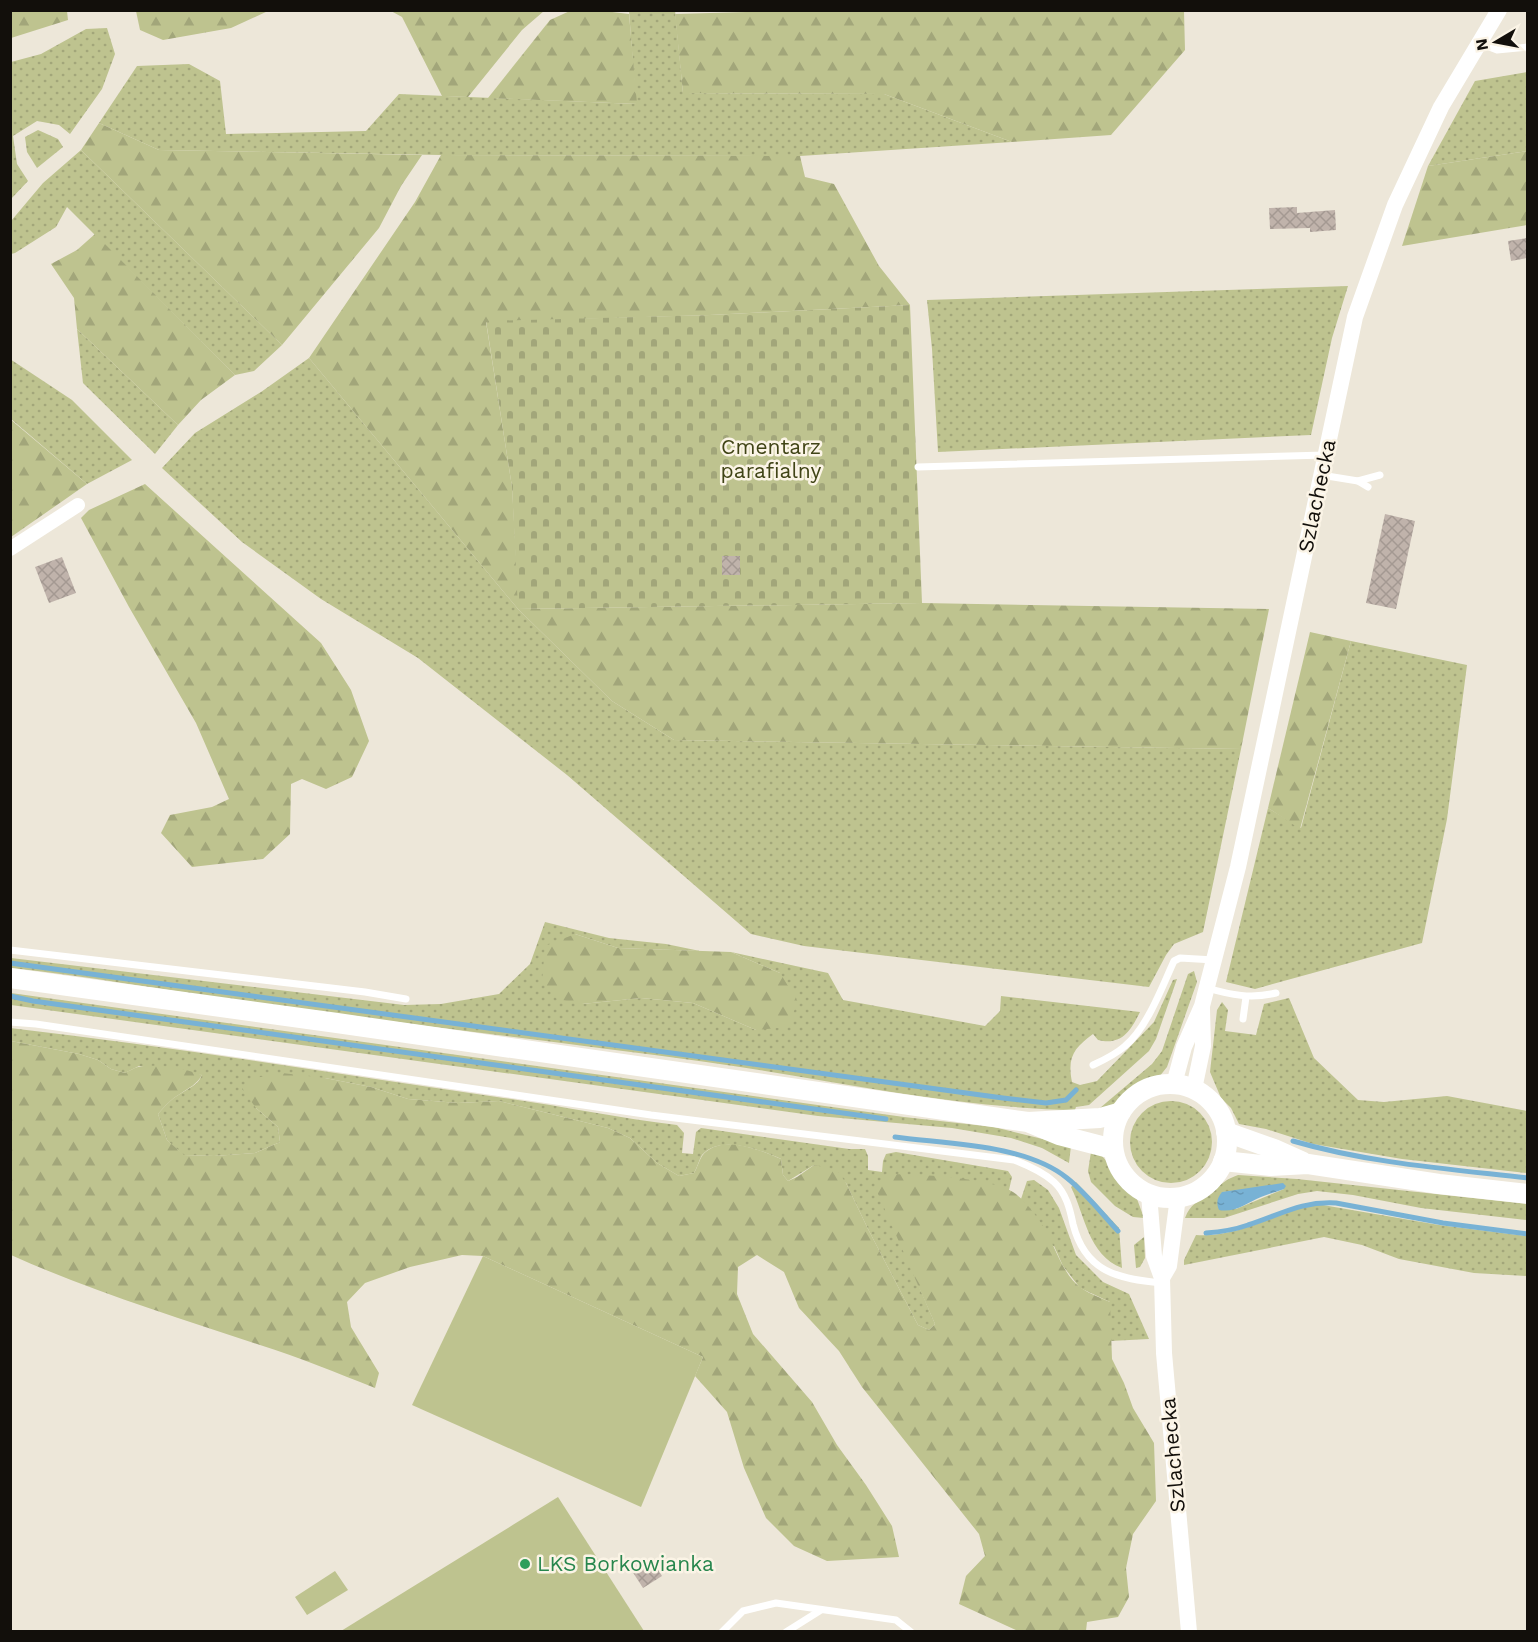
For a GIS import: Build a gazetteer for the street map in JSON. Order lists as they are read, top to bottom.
{
  "streets": {
    "street": ["Szlachecka"]
  },
  "parks": ["Cmentarz parafialny"],
  "places": ["LKS Borkowianka"],
  "north": "left"
}
